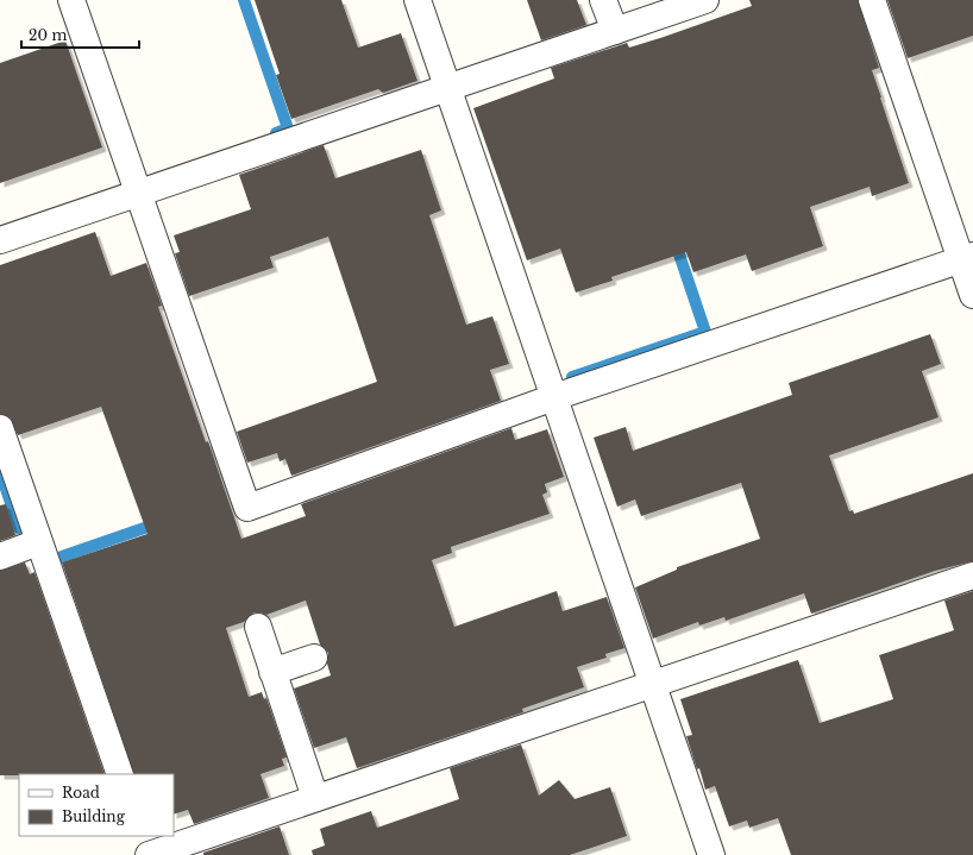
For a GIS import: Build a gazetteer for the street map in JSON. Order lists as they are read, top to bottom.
{
  "legend": ["Road", "Building"],
  "scale_bar": "20 m"
}
